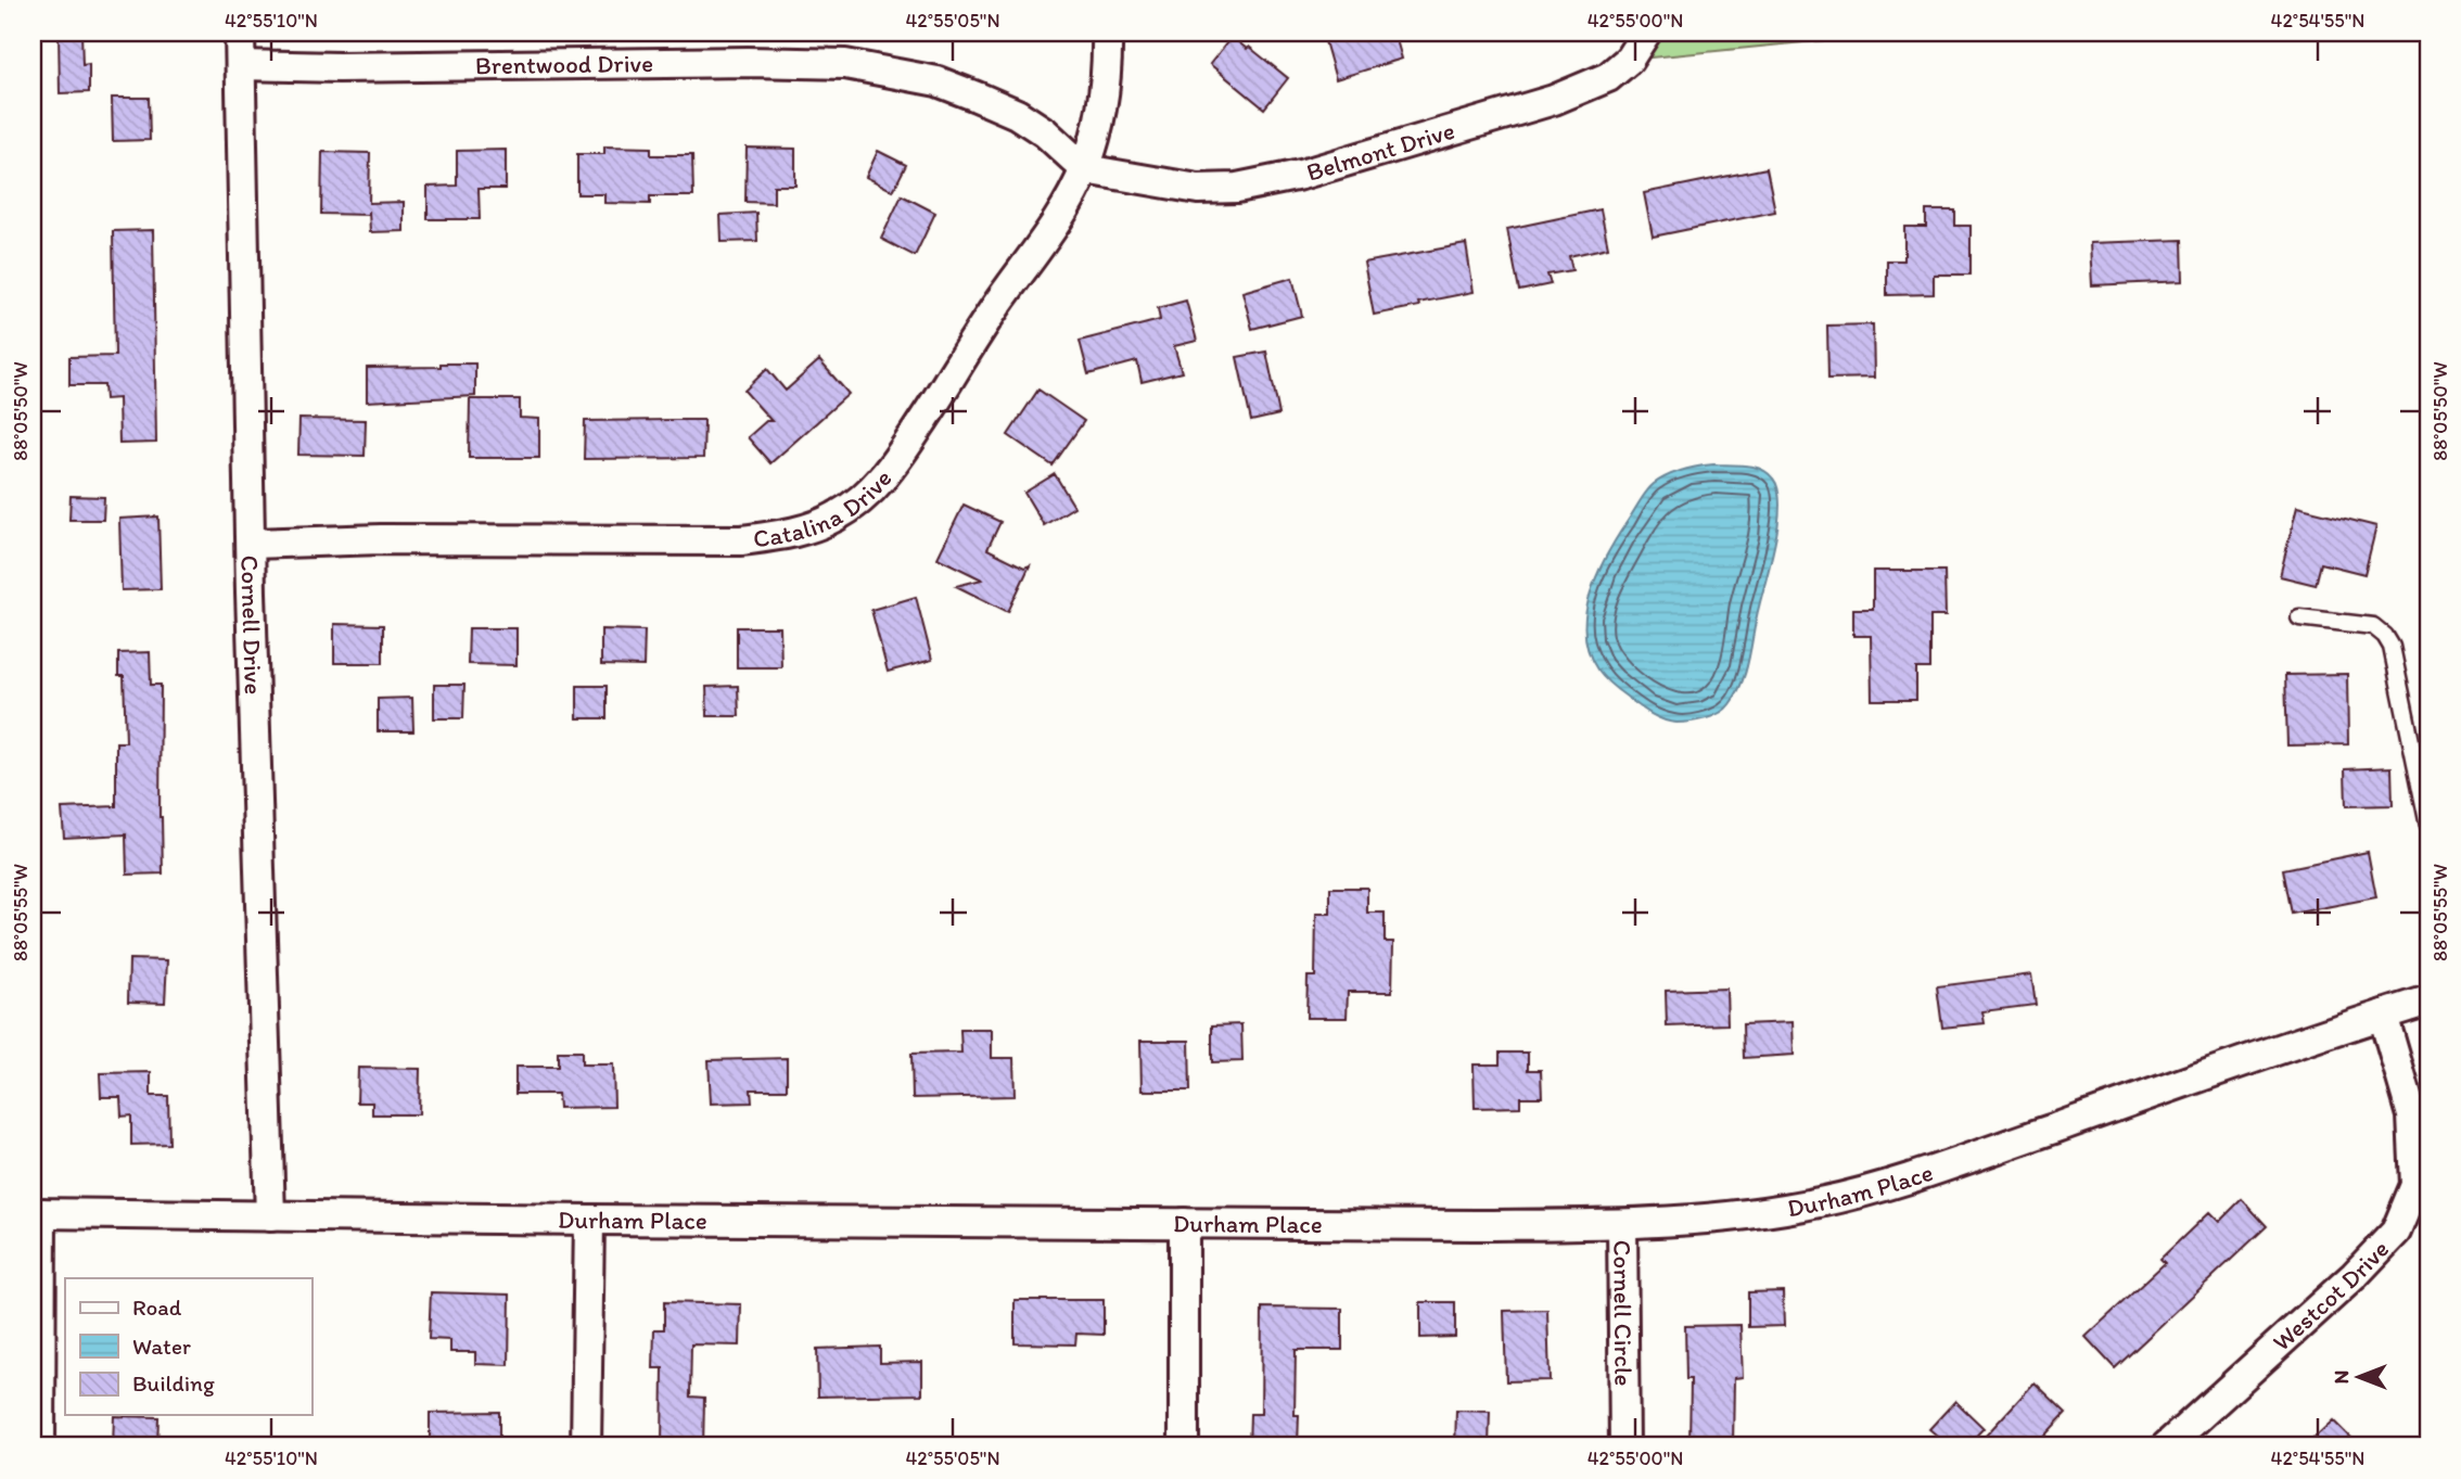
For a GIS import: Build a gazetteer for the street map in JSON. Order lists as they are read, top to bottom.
{
  "streets": {
    "street": [
      "Brentwood Drive",
      "Belmont Drive",
      "Catalina Drive",
      "Cornell Drive",
      "Durham Place",
      "Westcot Drive",
      "Cornell Circle"
    ]
  },
  "crossings": [
    ["Brentwood Drive", "Belmont Drive"],
    ["Brentwood Drive", "Catalina Drive"],
    ["Brentwood Drive", "Cornell Drive"],
    ["Belmont Drive", "Catalina Drive"],
    ["Catalina Drive", "Cornell Drive"],
    ["Cornell Drive", "Durham Place"],
    ["Durham Place", "Westcot Drive"],
    ["Durham Place", "Cornell Circle"]
  ],
  "legend": ["Road", "Water", "Building"],
  "north": "left",
  "coordinates": [
    "42°55'10\"N",
    "42°55'05\"N",
    "42°55'00\"N",
    "42°54'55\"N",
    "88°05'50\"W",
    "88°05'55\"W"
  ]
}
